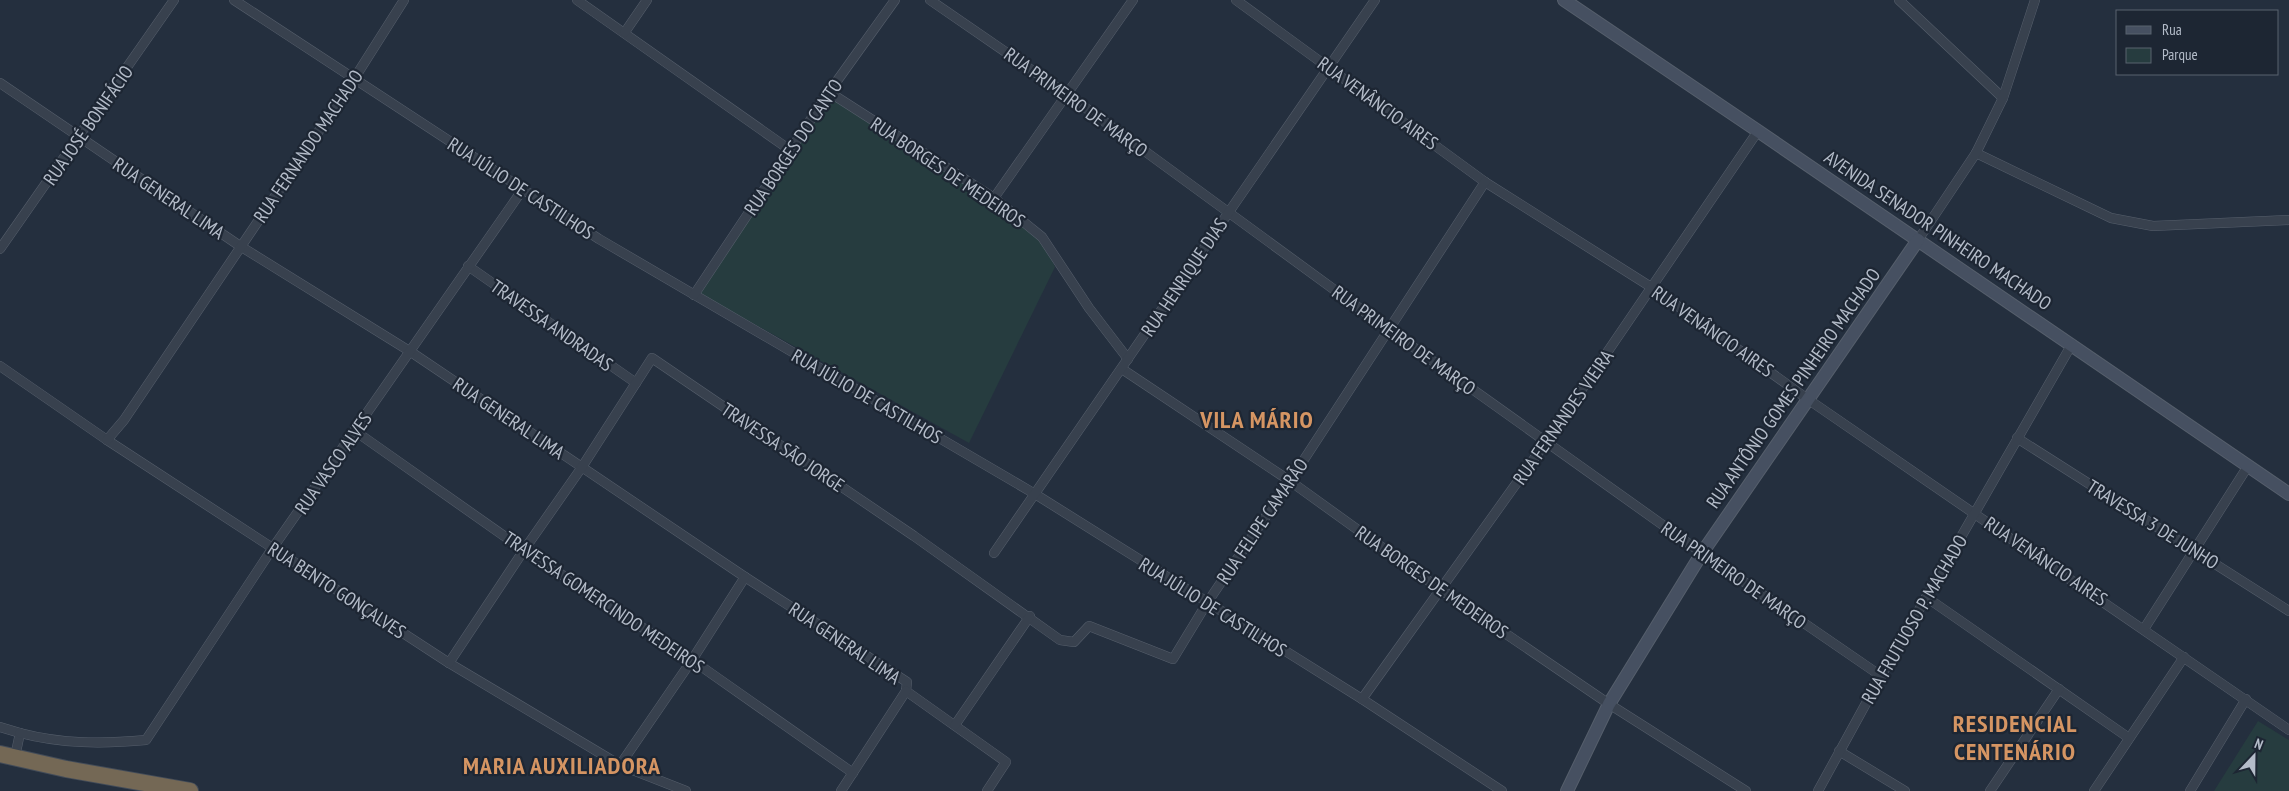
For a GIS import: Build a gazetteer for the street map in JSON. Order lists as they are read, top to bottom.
{
  "streets": {
    "main road": ["AVENIDA SENADOR PINHEIRO MACHADO", "RUA ANTÔNIO GOMES PINHEIRO MACHADO"],
    "street": [
      "RUA PRIMEIRO DE MARÇO",
      "RUA VENÂNCIO AIRES",
      "RUA JOSÉ BONIFÁCIO",
      "RUA FERNANDO MACHADO",
      "RUA BORGES DO CANTO",
      "RUA BORGES DE MEDEIROS",
      "RUA JÚLIO DE CASTILHOS",
      "RUA GENERAL LIMA",
      "RUA HENRIQUE DIAS",
      "TRAVESSA ANDRADAS",
      "RUA FERNANDES VIEIRA",
      "TRAVESSA SÃO JORGE",
      "RUA VASCO ALVES",
      "RUA FELIPE CAMARÃO",
      "TRAVESSA 3 DE JUNHO",
      "RUA BENTO GONÇALVES",
      "TRAVESSA GOMERCINDO MEDEIROS",
      "RUA FRUTUOSO P. MACHADO"
    ]
  },
  "crossings": [
    ["RUA PRIMEIRO DE MARÇO", "RUA HENRIQUE DIAS"],
    ["RUA PRIMEIRO DE MARÇO", "RUA ANTÔNIO GOMES PINHEIRO MACHADO"],
    ["RUA PRIMEIRO DE MARÇO", "RUA FERNANDES VIEIRA"],
    ["RUA PRIMEIRO DE MARÇO", "RUA FELIPE CAMARÃO"],
    ["RUA PRIMEIRO DE MARÇO", "RUA FRUTUOSO P. MACHADO"],
    ["RUA VENÂNCIO AIRES", "RUA HENRIQUE DIAS"],
    ["RUA VENÂNCIO AIRES", "RUA ANTÔNIO GOMES PINHEIRO MACHADO"],
    ["RUA VENÂNCIO AIRES", "RUA FERNANDES VIEIRA"],
    ["RUA VENÂNCIO AIRES", "RUA FELIPE CAMARÃO"],
    ["RUA VENÂNCIO AIRES", "RUA FRUTUOSO P. MACHADO"],
    ["RUA JOSÉ BONIFÁCIO", "RUA GENERAL LIMA"],
    ["RUA FERNANDO MACHADO", "RUA JÚLIO DE CASTILHOS"],
    ["RUA FERNANDO MACHADO", "RUA GENERAL LIMA"],
    ["RUA FERNANDO MACHADO", "RUA BENTO GONÇALVES"],
    ["RUA BORGES DO CANTO", "RUA BORGES DE MEDEIROS"],
    ["RUA BORGES DO CANTO", "RUA JÚLIO DE CASTILHOS"],
    ["RUA BORGES DE MEDEIROS", "RUA HENRIQUE DIAS"],
    ["RUA BORGES DE MEDEIROS", "RUA ANTÔNIO GOMES PINHEIRO MACHADO"],
    ["RUA BORGES DE MEDEIROS", "RUA FERNANDES VIEIRA"],
    ["RUA BORGES DE MEDEIROS", "RUA FELIPE CAMARÃO"],
    ["RUA JÚLIO DE CASTILHOS", "RUA HENRIQUE DIAS"],
    ["RUA JÚLIO DE CASTILHOS", "RUA FERNANDES VIEIRA"],
    ["RUA JÚLIO DE CASTILHOS", "RUA VASCO ALVES"],
    ["RUA JÚLIO DE CASTILHOS", "RUA FELIPE CAMARÃO"],
    ["RUA GENERAL LIMA", "RUA VASCO ALVES"],
    ["AVENIDA SENADOR PINHEIRO MACHADO", "RUA ANTÔNIO GOMES PINHEIRO MACHADO"],
    ["AVENIDA SENADOR PINHEIRO MACHADO", "RUA FERNANDES VIEIRA"],
    ["AVENIDA SENADOR PINHEIRO MACHADO", "RUA FRUTUOSO P. MACHADO"],
    ["TRAVESSA ANDRADAS", "TRAVESSA SÃO JORGE"],
    ["TRAVESSA ANDRADAS", "RUA VASCO ALVES"],
    ["TRAVESSA SÃO JORGE", "RUA FELIPE CAMARÃO"],
    ["RUA VASCO ALVES", "RUA BENTO GONÇALVES"],
    ["RUA VASCO ALVES", "TRAVESSA GOMERCINDO MEDEIROS"],
    ["TRAVESSA 3 DE JUNHO", "RUA FRUTUOSO P. MACHADO"]
  ],
  "districts": ["VILA MÁRIO", "RESIDENCIAL CENTENÁRIO", "MARIA AUXILIADORA"],
  "legend": ["Rua", "Parque"],
  "north": "top"
}
